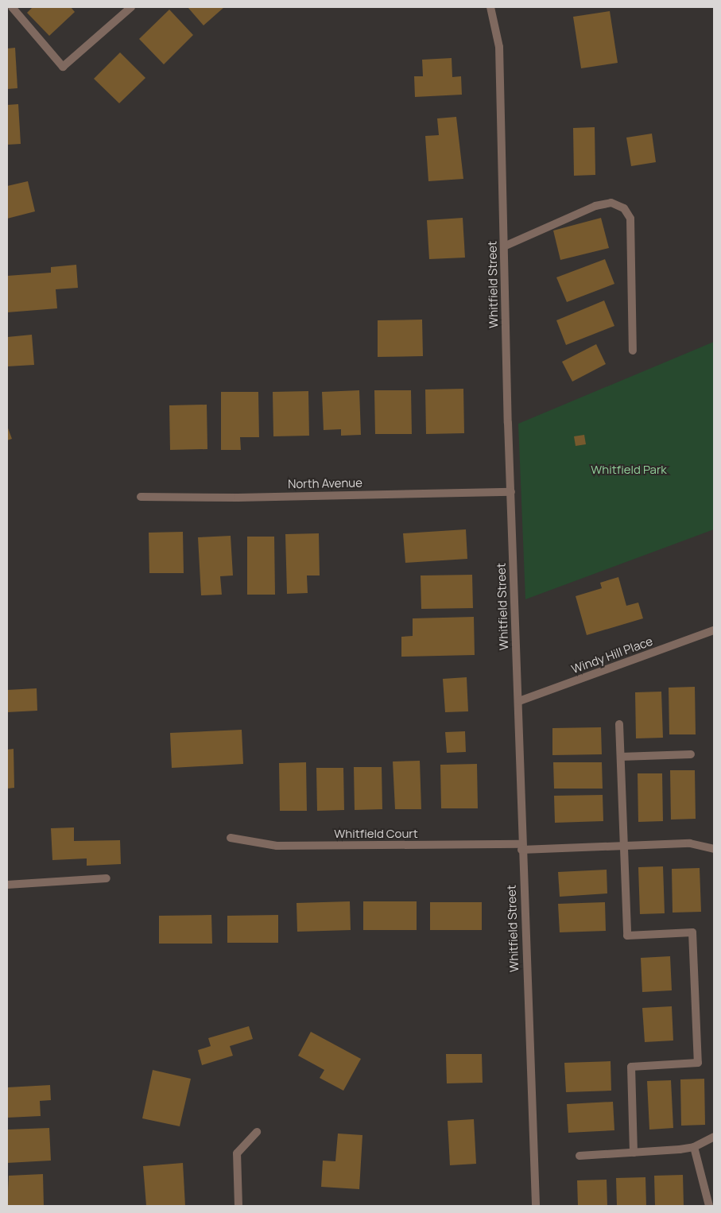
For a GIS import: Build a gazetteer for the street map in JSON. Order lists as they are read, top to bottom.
{
  "streets": {
    "street": [
      "Whitfield Street",
      "North Avenue",
      "Windy Hill Place",
      "Whitfield Court"
    ]
  },
  "crossings": [
    ["Whitfield Street", "North Avenue"],
    ["Whitfield Street", "Windy Hill Place"],
    ["Whitfield Street", "Whitfield Court"]
  ],
  "parks": ["Whitfield Park"]
}
